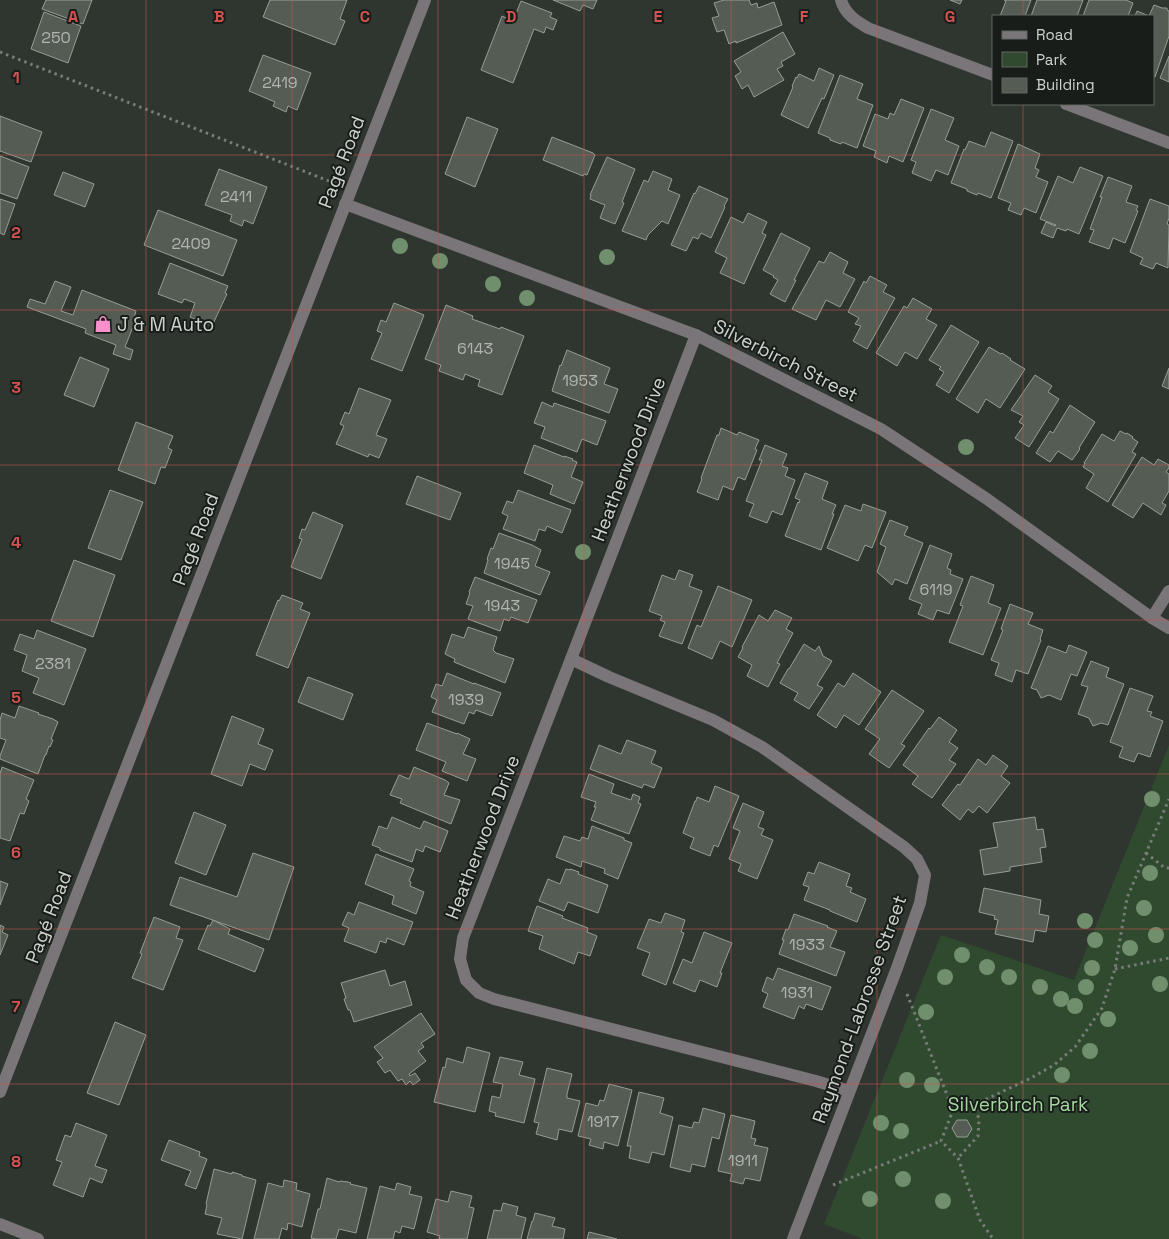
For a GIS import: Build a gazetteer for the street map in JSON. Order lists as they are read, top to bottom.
{
  "streets": {
    "street": [
      "Pagé Road",
      "Silverbirch Street",
      "Heatherwood Drive",
      "Raymond-Labrosse Street"
    ]
  },
  "crossings": [
    ["Pagé Road", "Silverbirch Street"],
    ["Silverbirch Street", "Heatherwood Drive"],
    ["Heatherwood Drive", "Raymond-Labrosse Street"]
  ],
  "parks": ["Silverbirch Park"],
  "places": {
    "shop": ["J & M Auto"]
  },
  "house_numbers": [
    "250",
    "2419",
    "2411",
    "2409",
    "6143",
    "1953",
    "1945",
    "6119",
    "1943",
    "2381",
    "1939",
    "1933",
    "1931",
    "1917",
    "1911"
  ],
  "legend": ["Road", "Park", "Building"],
  "grid": {
    "columns": [
      "A",
      "B",
      "C",
      "D",
      "E",
      "F",
      "G"
    ],
    "rows": [
      "1",
      "2",
      "3",
      "4",
      "5",
      "6",
      "7",
      "8"
    ]
  }
}
